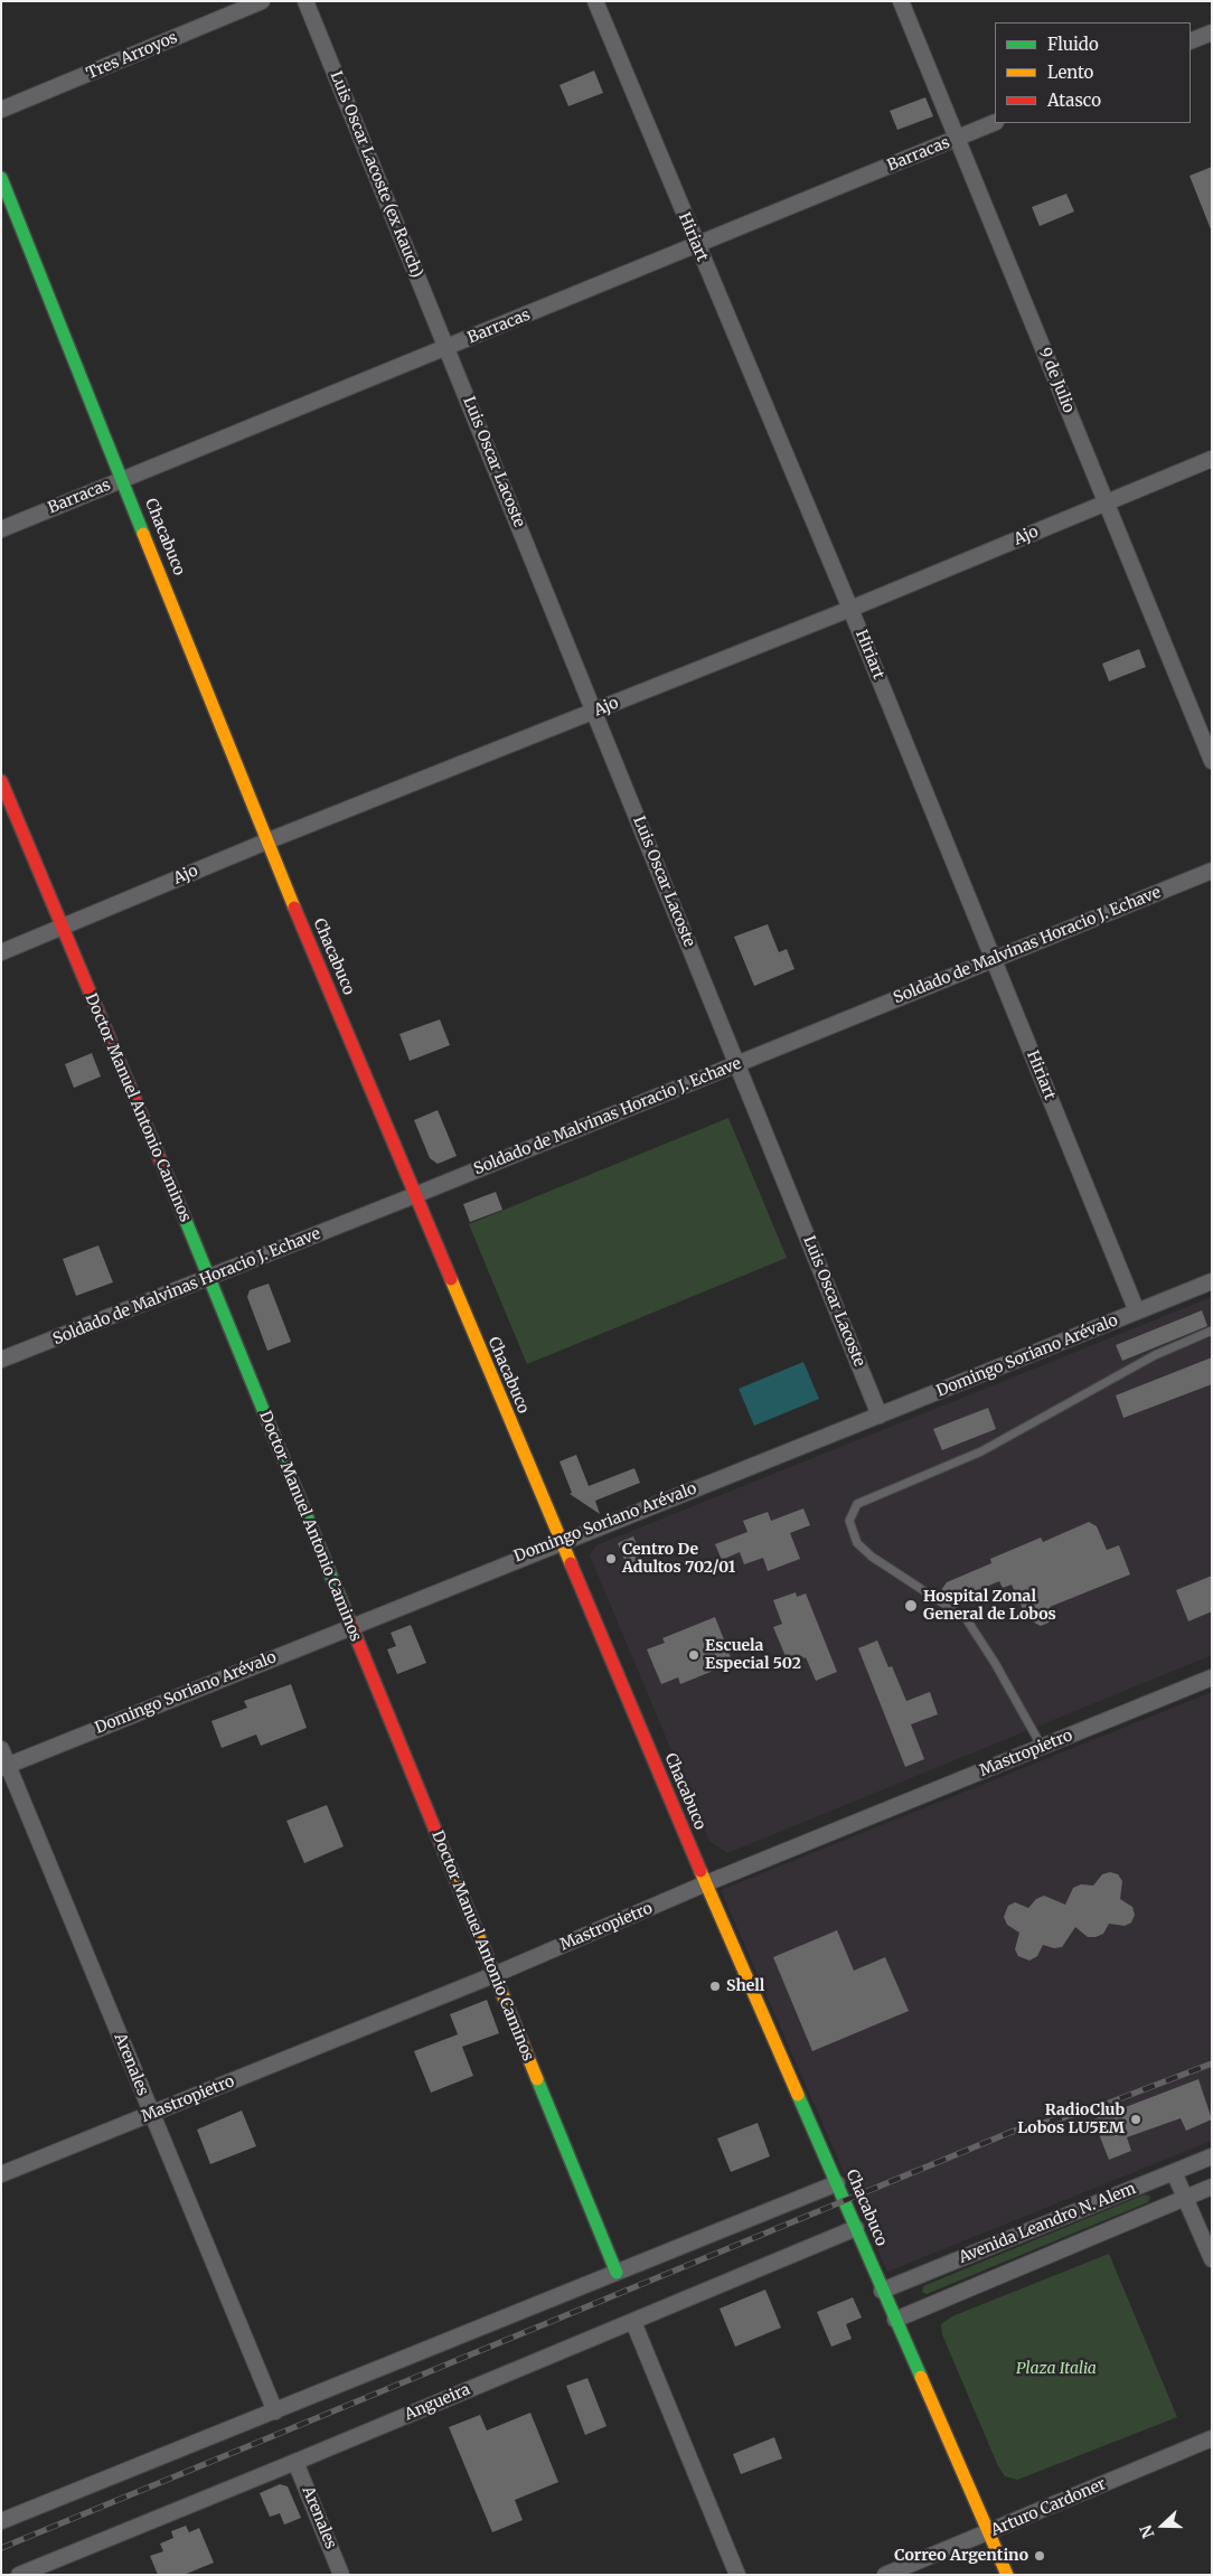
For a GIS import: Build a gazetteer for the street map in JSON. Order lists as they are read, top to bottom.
{
  "streets": {
    "street": [
      "Tres Arroyos",
      "Barracas",
      "Luis Oscar Lacoste (ex Rauch)",
      "Hiriart",
      "9 de Julio",
      "Luis Oscar Lacoste",
      "Ajo",
      "Chacabuco",
      "Soldado de Malvinas Horacio J. Echave",
      "Doctor Manuel Antonio Caminos",
      "Domingo Soriano Arévalo",
      "Mastropietro",
      "Arenales",
      "Avenida Leandro N. Alem",
      "Angueira",
      "Arturo Cardoner"
    ]
  },
  "crossings": [
    ["Barracas", "Luis Oscar Lacoste (ex Rauch)"],
    ["Barracas", "Hiriart"],
    ["Barracas", "9 de Julio"],
    ["Barracas", "Luis Oscar Lacoste"],
    ["Barracas", "Chacabuco"],
    ["Luis Oscar Lacoste (ex Rauch)", "Luis Oscar Lacoste"],
    ["Hiriart", "Ajo"],
    ["Hiriart", "Soldado de Malvinas Horacio J. Echave"],
    ["Hiriart", "Domingo Soriano Arévalo"],
    ["9 de Julio", "Ajo"],
    ["Luis Oscar Lacoste", "Ajo"],
    ["Luis Oscar Lacoste", "Soldado de Malvinas Horacio J. Echave"],
    ["Luis Oscar Lacoste", "Domingo Soriano Arévalo"],
    ["Ajo", "Chacabuco"],
    ["Ajo", "Doctor Manuel Antonio Caminos"],
    ["Chacabuco", "Soldado de Malvinas Horacio J. Echave"],
    ["Chacabuco", "Domingo Soriano Arévalo"],
    ["Chacabuco", "Mastropietro"],
    ["Chacabuco", "Avenida Leandro N. Alem"],
    ["Chacabuco", "Angueira"],
    ["Chacabuco", "Arturo Cardoner"],
    ["Soldado de Malvinas Horacio J. Echave", "Doctor Manuel Antonio Caminos"],
    ["Doctor Manuel Antonio Caminos", "Domingo Soriano Arévalo"],
    ["Doctor Manuel Antonio Caminos", "Mastropietro"],
    ["Domingo Soriano Arévalo", "Arenales"],
    ["Mastropietro", "Arenales"],
    ["Arenales", "Angueira"]
  ],
  "parks": ["Plaza Italia"],
  "places": [
    "Centro De Adultos 702/01",
    "Hospital Zonal General de Lobos",
    "Escuela Especial 502",
    "Shell",
    "RadioClub Lobos LU5EM",
    "Correo Argentino"
  ],
  "legend": ["Fluido", "Lento", "Atasco"],
  "north": "left"
}
